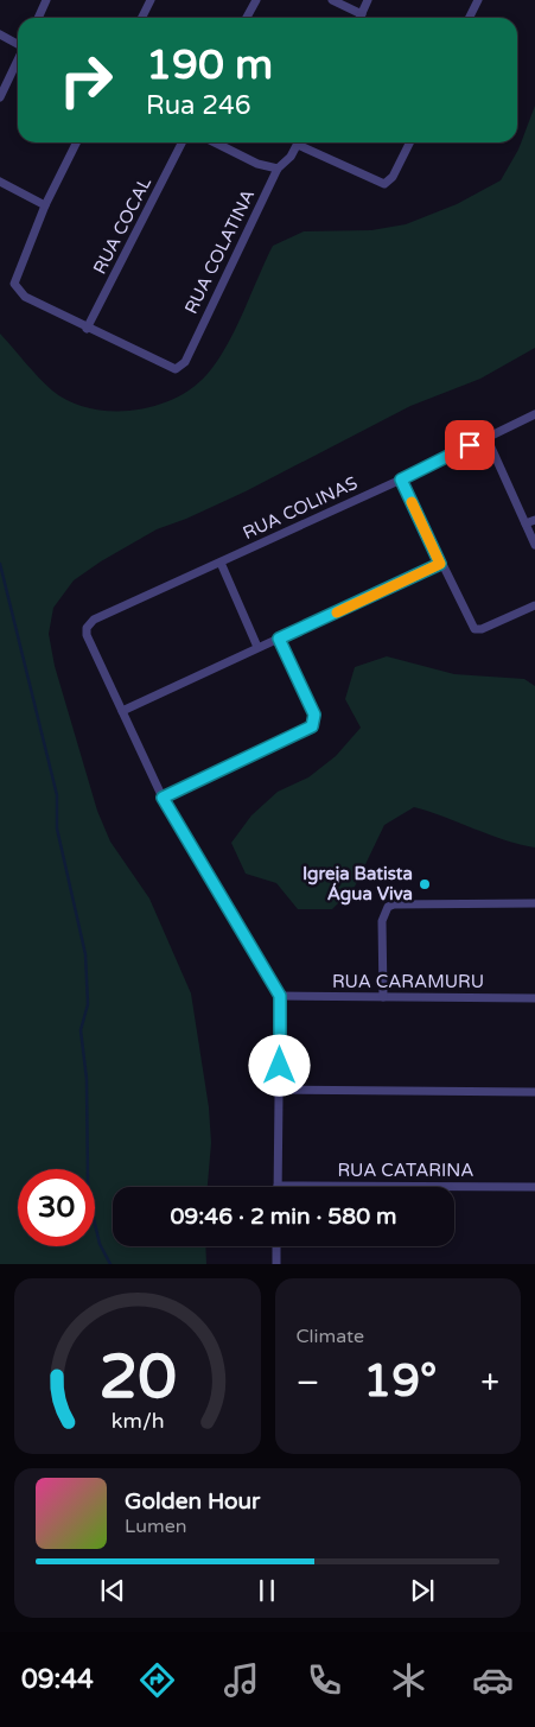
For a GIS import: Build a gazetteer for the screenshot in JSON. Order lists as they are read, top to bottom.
{
  "streets": {
    "street": [
      "RUA COCAL",
      "RUA COLATINA",
      "RUA COLINAS",
      "RUA CARAMURU",
      "RUA CATARINA"
    ]
  },
  "crossings": [
    ["RUA COCAL", "RUA COLATINA"]
  ],
  "places": ["Igreja Batista Água Viva"],
  "page": {
    "turn": ["190 m", "Rua 246"],
    "limit": "30",
    "trip": "09:46 · 2 min · 580 m",
    "tile": "Climate",
    "heat": ["−", "19°", "+"],
    "song": ["Golden Hour", "Lumen"],
    "tabs": "09:44",
    "gauge": ["20", "km/h"]
  }
}
